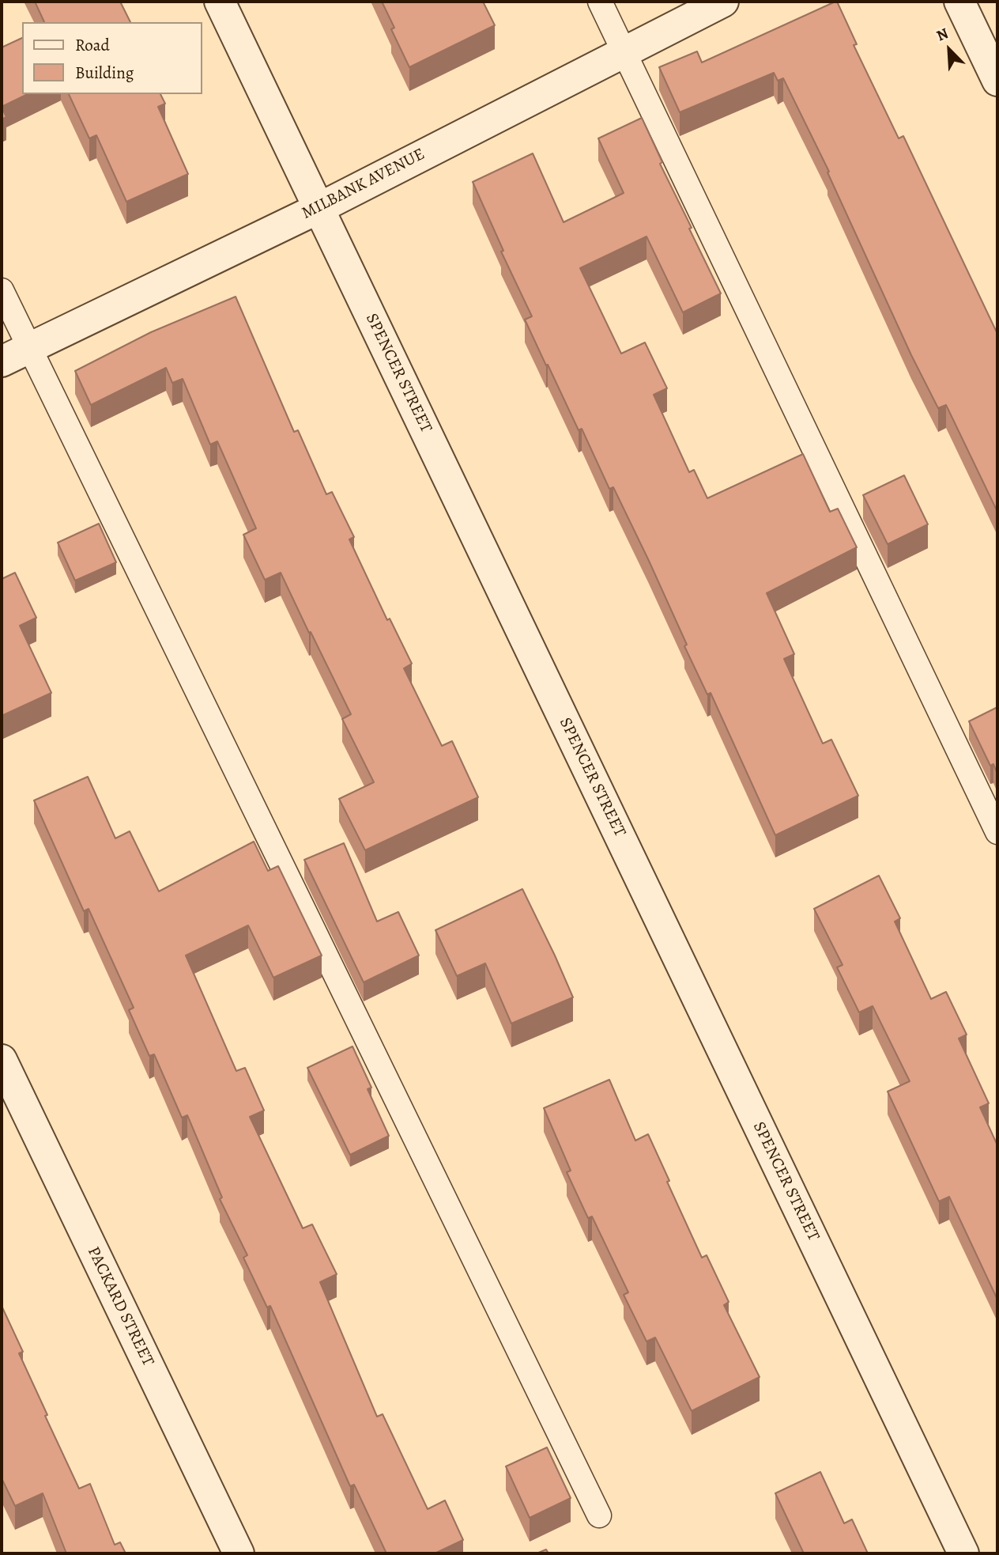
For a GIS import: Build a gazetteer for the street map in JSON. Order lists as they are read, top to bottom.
{
  "streets": {
    "street": ["MILBANK AVENUE", "SPENCER STREET", "PACKARD STREET"]
  },
  "crossings": [
    ["MILBANK AVENUE", "SPENCER STREET"]
  ],
  "legend": ["Road", "Building"],
  "north": "top left"
}
